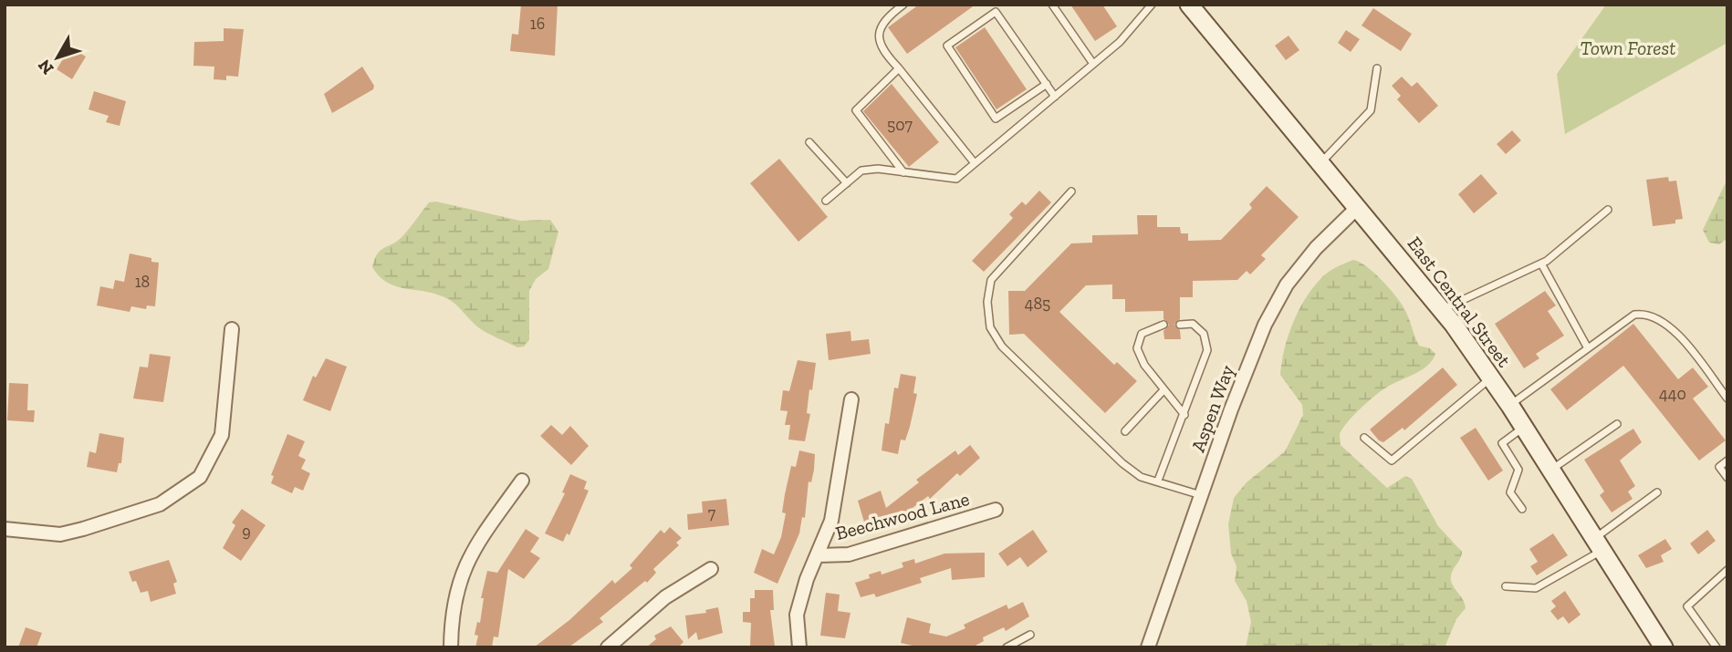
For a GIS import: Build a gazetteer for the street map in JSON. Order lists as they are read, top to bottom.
{
  "streets": {
    "main road": ["East Central Street"],
    "street": ["Aspen Way", "Beechwood Lane"]
  },
  "crossings": [
    ["East Central Street", "Aspen Way"]
  ],
  "parks": ["Town Forest"],
  "house_numbers": [
    "16",
    "507",
    "18",
    "485",
    "440",
    "7",
    "9"
  ],
  "north": "bottom left"
}
